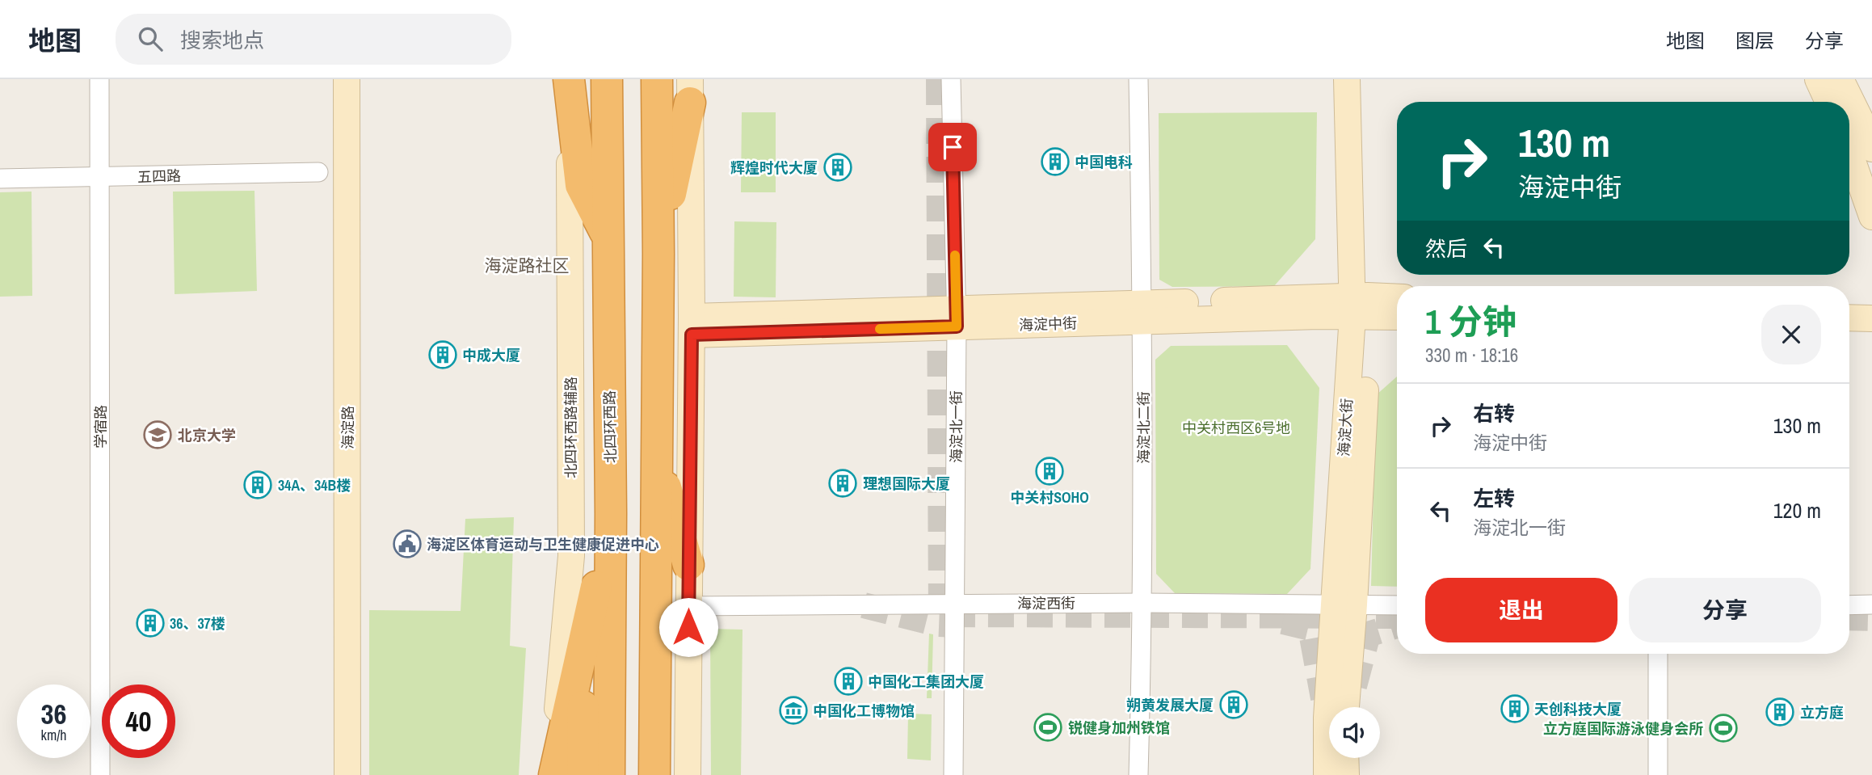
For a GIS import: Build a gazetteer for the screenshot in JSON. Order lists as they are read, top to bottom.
{
  "streets": {
    "highway": ["北四环西路"],
    "street": [
      "五四路",
      "海淀中街",
      "学宿路",
      "海淀北一街",
      "海淀路",
      "北四环西路辅路",
      "海淀北二街",
      "海淀大街",
      "海淀西街"
    ]
  },
  "crossings": [
    ["五四路", "学宿路"],
    ["海淀中街", "海淀北一街"],
    ["海淀中街", "海淀北二街"],
    ["海淀中街", "海淀大街"],
    ["海淀北一街", "海淀西街"],
    ["海淀北二街", "海淀西街"],
    ["海淀大街", "海淀西街"]
  ],
  "districts": ["海淀路社区"],
  "parks": ["中关村西区6号地"],
  "places": {
    "building": [
      "中国电科",
      "辉煌时代大厦",
      "中成大厦",
      "中关村SOHO",
      "理想国际大厦",
      "34A、34B楼",
      "36、37楼",
      "中国化工集团大厦",
      "朔黄发展大厦",
      "天创科技大厦",
      "立方庭"
    ],
    "school or university": ["北京大学"],
    "public building": ["海淀区体育运动与卫生健康促进中心"],
    "museum": ["中国化工博物馆"],
    "sports": ["锐健身加州铁馆", "立方庭国际游泳健身会所"]
  },
  "page": {
    "header": "地图",
    "search": "搜索地点",
    "nav": ["地图", "图层", "分享"],
    "turn": ["130 m", "海淀中街"],
    "then": "然后",
    "heading": ["1 分钟", "330 m · 18:16"],
    "list": [
      {
        "name": "右转",
        "note": "海淀中街",
        "value": "130 m"
      },
      {
        "name": "左转",
        "note": "海淀北一街",
        "value": "120 m"
      }
    ],
    "buttons": ["退出", "分享"],
    "speed": "36 km/h",
    "limit": "40"
  }
}
